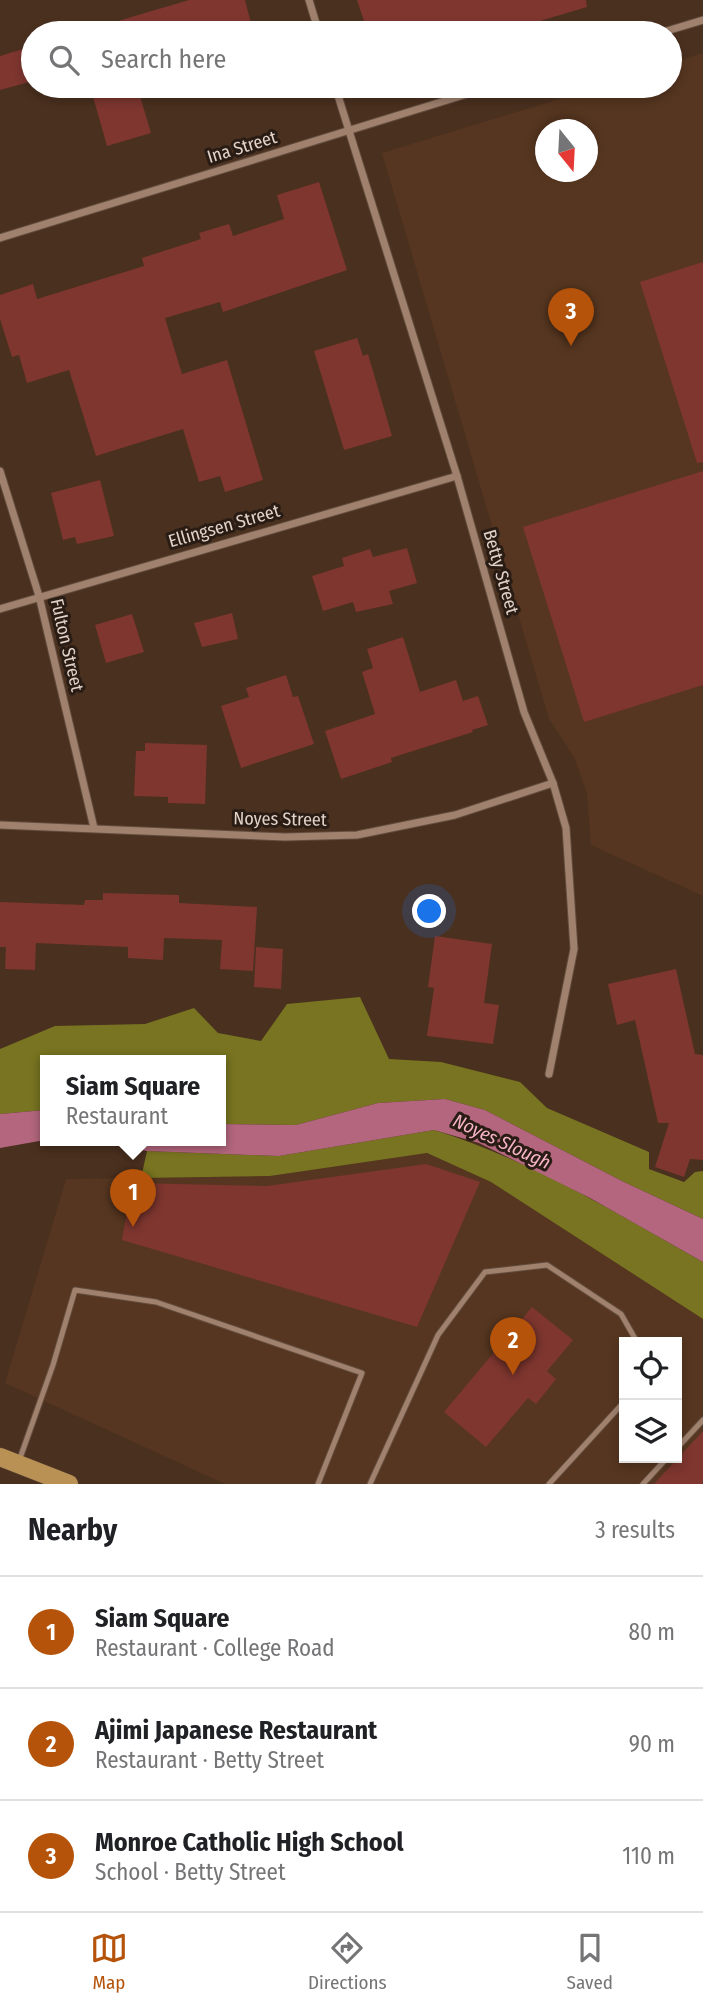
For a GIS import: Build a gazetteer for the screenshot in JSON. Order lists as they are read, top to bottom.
{
  "streets": {
    "street": [
      "Ina Street",
      "Ellingsen Street",
      "Betty Street",
      "Fulton Street",
      "Noyes Street"
    ]
  },
  "crossings": [
    ["Ina Street", "Betty Street"],
    ["Ellingsen Street", "Betty Street"],
    ["Ellingsen Street", "Fulton Street"],
    ["Betty Street", "Noyes Street"],
    ["Fulton Street", "Noyes Street"]
  ],
  "water": ["Noyes Slough"],
  "north": "bottom",
  "page": {
    "search": "Search here",
    "pins": ["3", "1", "2"],
    "popup": ["Siam Square", "Restaurant"],
    "heading": ["Nearby", "3 results"],
    "list": [
      {
        "mark": "1",
        "name": "Siam Square",
        "note": "Restaurant · College Road",
        "value": "80 m"
      },
      {
        "mark": "2",
        "name": "Ajimi Japanese Restaurant",
        "note": "Restaurant · Betty Street",
        "value": "90 m"
      },
      {
        "mark": "3",
        "name": "Monroe Catholic High School",
        "note": "School · Betty Street",
        "value": "110 m"
      }
    ],
    "nav": ["Map", "Directions", "Saved"]
  }
}
